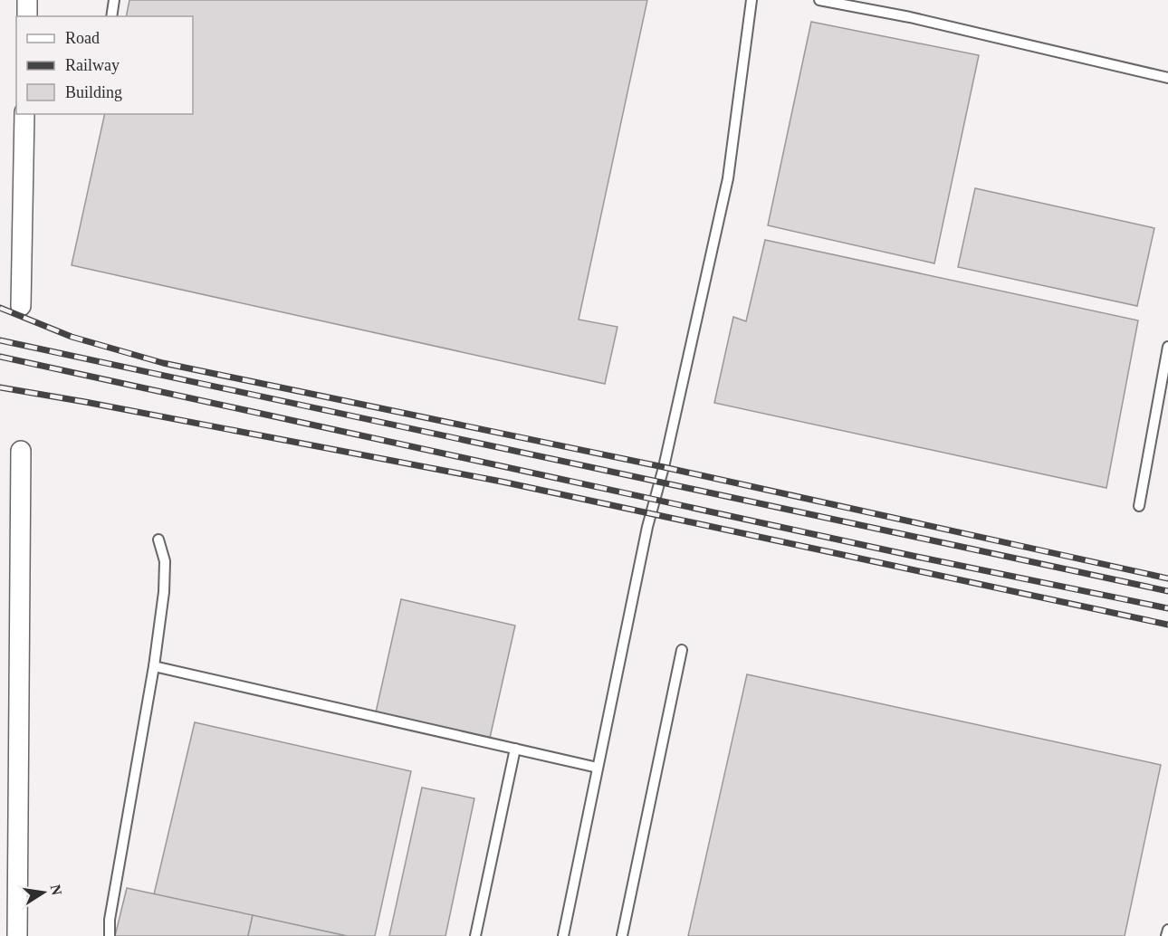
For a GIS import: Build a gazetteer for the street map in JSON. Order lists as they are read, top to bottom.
{
  "legend": ["Road", "Railway", "Building"],
  "north": "right"
}
